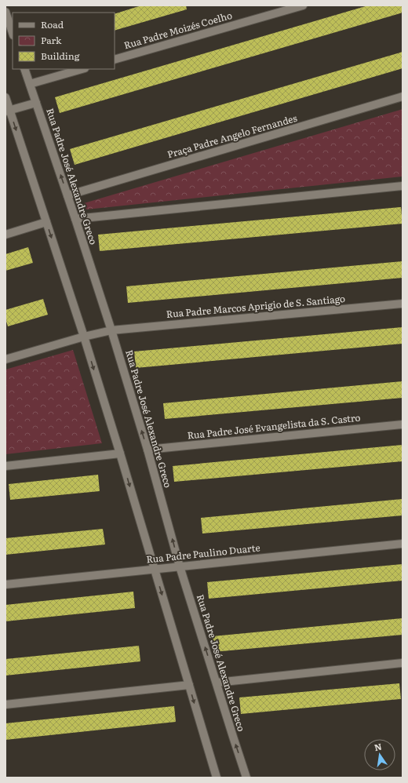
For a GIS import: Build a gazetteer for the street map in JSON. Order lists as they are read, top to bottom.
{
  "streets": {
    "street": [
      "Rua Padre Moizés Coelho",
      "Praça Padre Angelo Fernandes",
      "Rua Padre José Alexandre Greco",
      "Rua Padre Marcos Aprigio de S. Santiago",
      "Rua Padre José Evangelista da S. Castro",
      "Rua Padre Paulino Duarte"
    ]
  },
  "crossings": [
    ["Praça Padre Angelo Fernandes", "Rua Padre José Alexandre Greco"],
    ["Rua Padre José Alexandre Greco", "Rua Padre Marcos Aprigio de S. Santiago"],
    ["Rua Padre José Alexandre Greco", "Rua Padre José Evangelista da S. Castro"],
    ["Rua Padre José Alexandre Greco", "Rua Padre Paulino Duarte"]
  ],
  "legend": ["Road", "Park", "Building"],
  "north": "top"
}
